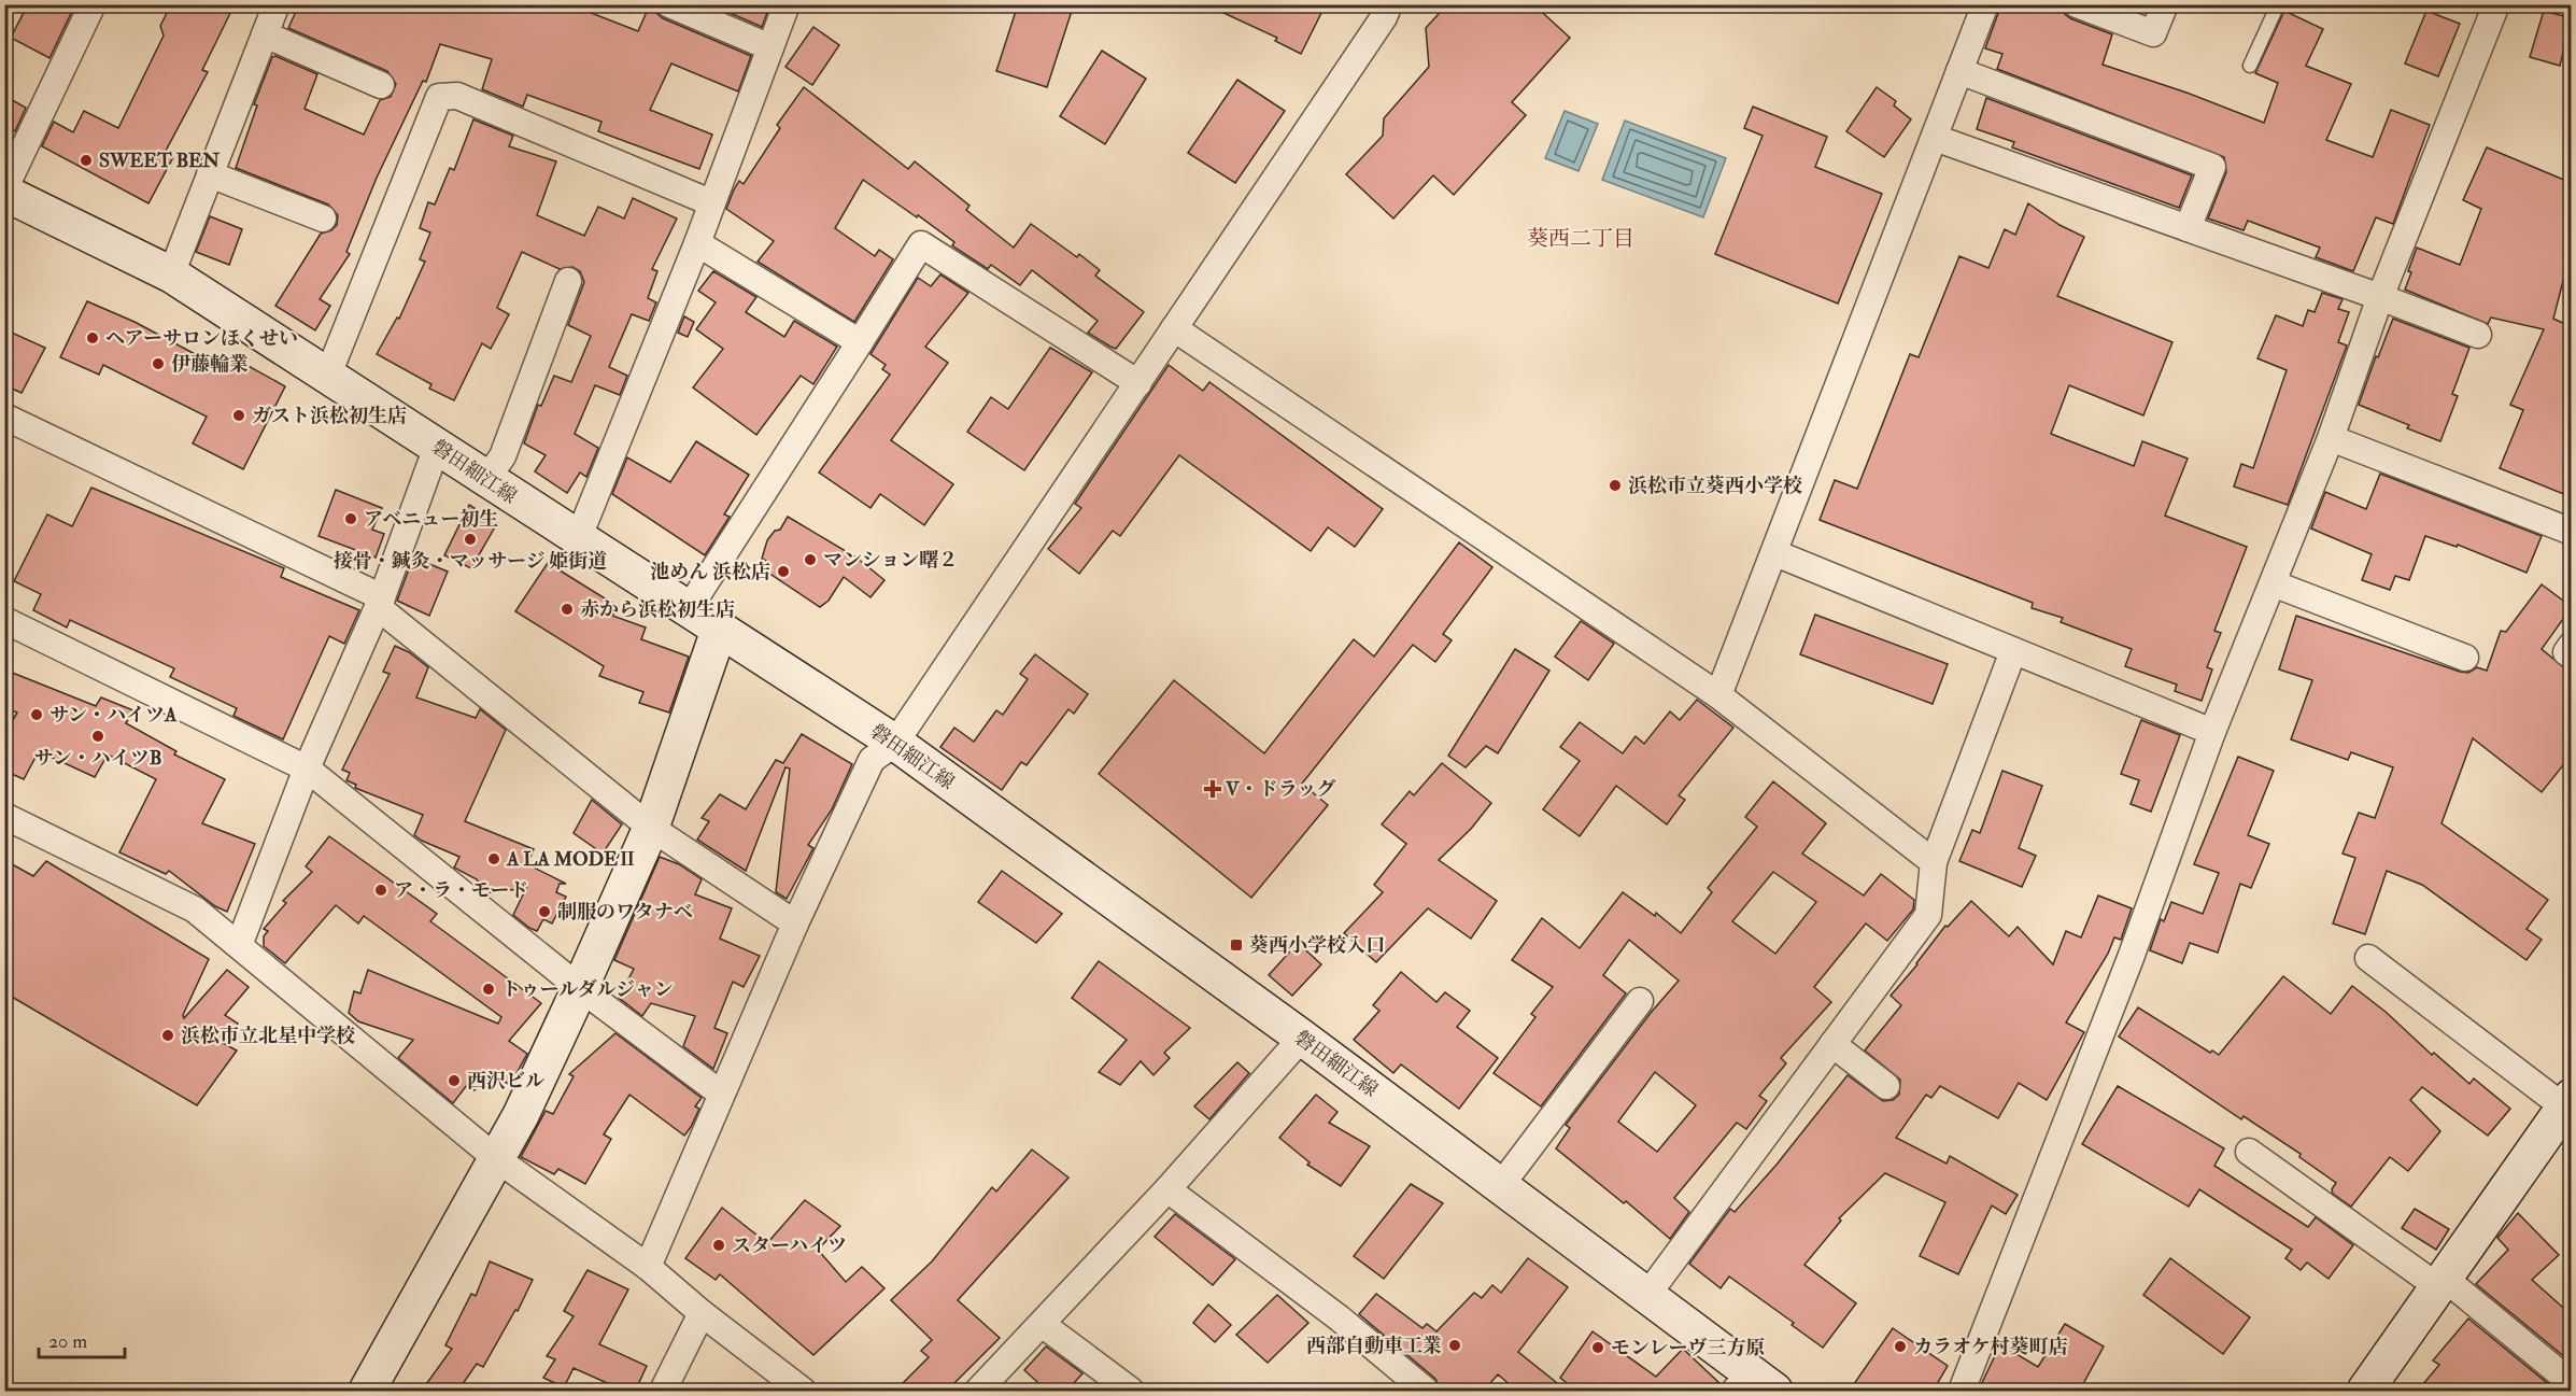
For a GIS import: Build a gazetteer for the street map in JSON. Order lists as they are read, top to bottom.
{
  "streets": {
    "main road": ["磐田細江線"]
  },
  "districts": ["葵西二丁目"],
  "places": {
    "other": [
      "SWEET BEN",
      "ヘアーサロンほくせい",
      "伊藤輪業",
      "ガスト浜松初生店",
      "浜松市立葵西小学校",
      "アベニュー初生",
      "接骨・鍼灸・マッサージ 姫街道",
      "マンション曙２",
      "池めん 浜松店",
      "赤から浜松初生店",
      "サン・ハイツA",
      "サン・ハイツB",
      "A LA MODEⅡ",
      "ア・ラ・モード",
      "制服のワタナベ",
      "トゥールダルジャン",
      "浜松市立北星中学校",
      "西沢ビル",
      "スターハイツ",
      "西部自動車工業",
      "カラオケ村葵町店",
      "モンレーヴ三方原"
    ],
    "health": ["V・ドラッグ"],
    "transit": ["葵西小学校入口"]
  },
  "scale_bar": "20 m"
}
